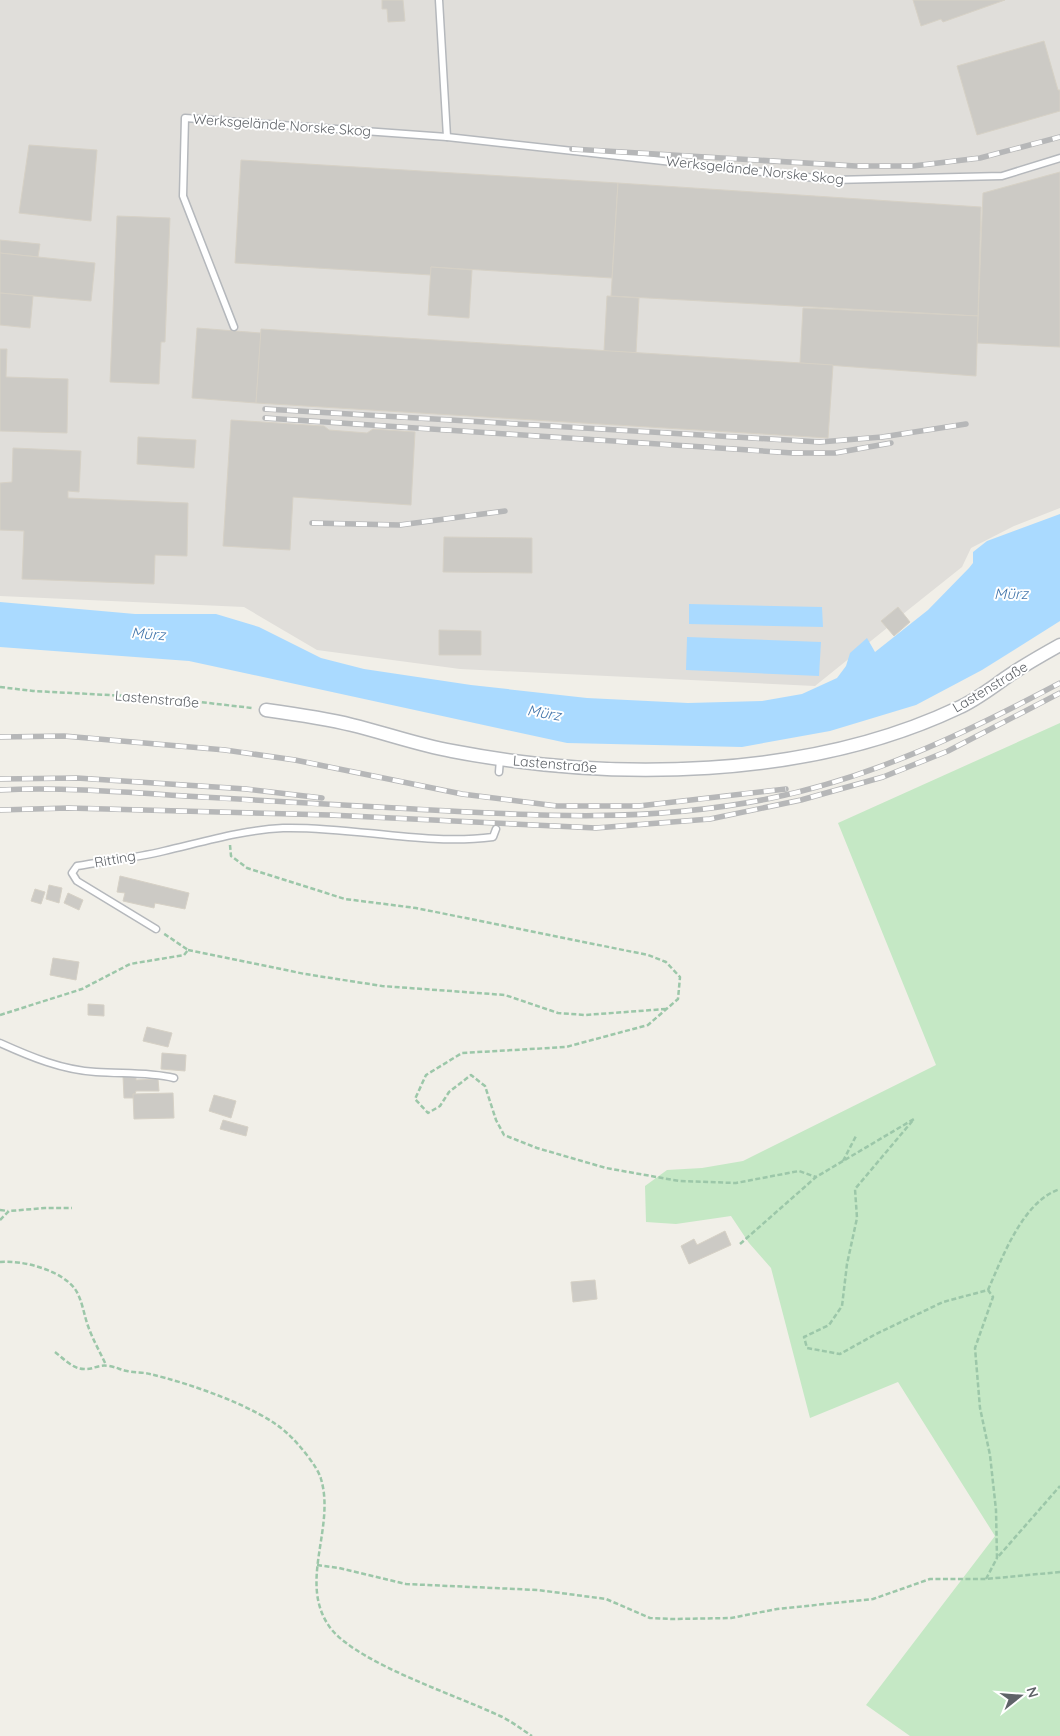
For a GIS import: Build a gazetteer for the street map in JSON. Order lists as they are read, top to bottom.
{
  "streets": {
    "street": ["Lastenstraße"],
    "lane": ["Werksgelände Norske Skog", "Ritting"]
  },
  "water": ["Mürz"],
  "north": "right"
}
